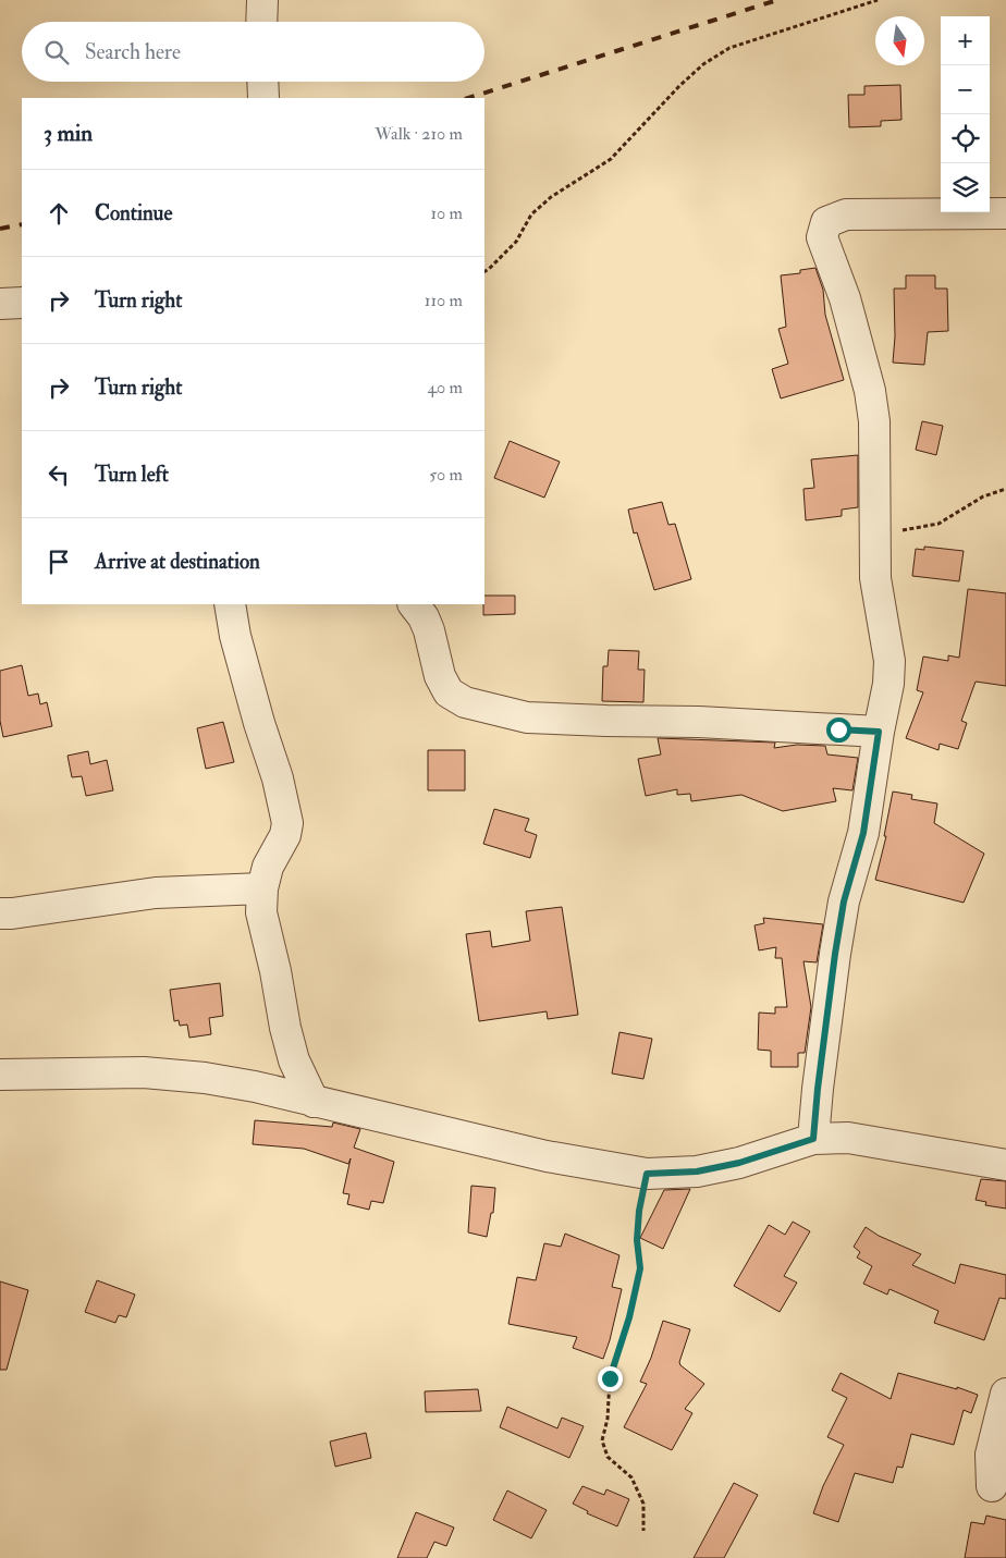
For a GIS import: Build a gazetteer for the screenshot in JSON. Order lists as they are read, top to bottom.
{
  "north": "bottom",
  "page": {
    "map_buttons": ["+", "−"],
    "search": "Search here",
    "heading": ["3 min", "Walk · 210 m"],
    "list": [
      ["Continue", "10 m"],
      ["Turn right", "110 m"],
      ["Turn right", "40 m"],
      ["Turn left", "50 m"],
      "Arrive at destination"
    ]
  }
}
